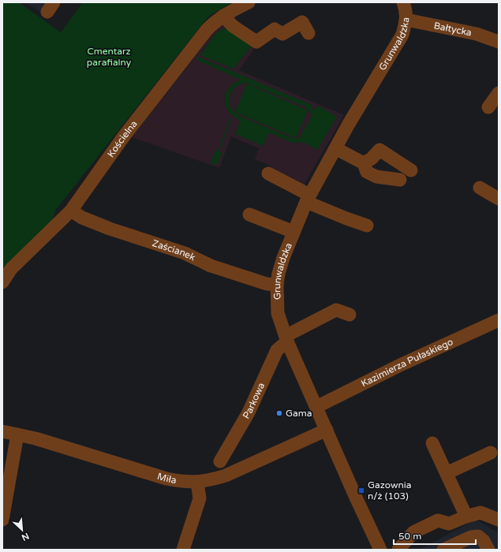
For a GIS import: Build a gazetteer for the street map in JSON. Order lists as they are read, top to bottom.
{
  "streets": {
    "street": [
      "Bałtycka",
      "Grunwaldzka",
      "Kościelna",
      "Zaścianek",
      "Kazimierza Pułaskiego",
      "Parkowa",
      "Miła"
    ]
  },
  "crossings": [
    ["Bałtycka", "Grunwaldzka"],
    ["Grunwaldzka", "Zaścianek"],
    ["Grunwaldzka", "Kazimierza Pułaskiego"],
    ["Grunwaldzka", "Parkowa"],
    ["Grunwaldzka", "Miła"],
    ["Kościelna", "Zaścianek"]
  ],
  "parks": ["Cmentarz parafialny"],
  "places": {
    "other": ["Gama"],
    "transit": ["Gazownia n/ż (103)"]
  },
  "scale_bar": "50 m",
  "north": "bottom right"
}
